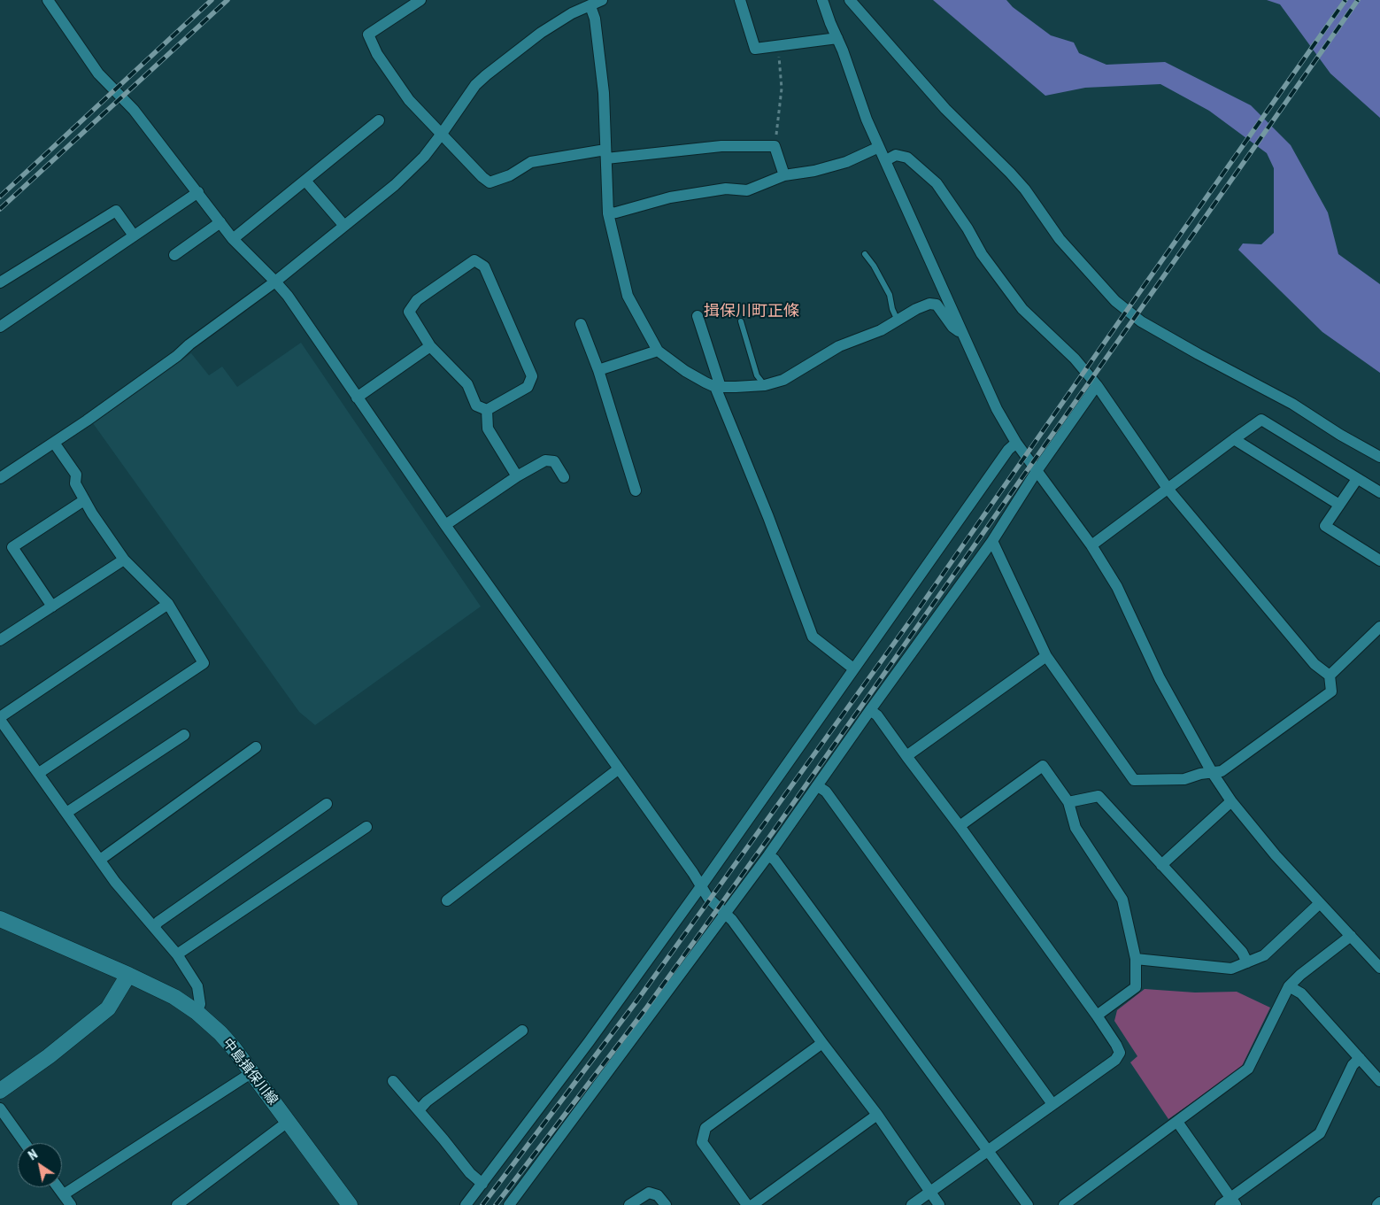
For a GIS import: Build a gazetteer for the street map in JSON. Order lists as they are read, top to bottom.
{
  "streets": {
    "main road": ["中島揖保川線"]
  },
  "districts": ["揖保川町正條"],
  "north": "top left"
}
